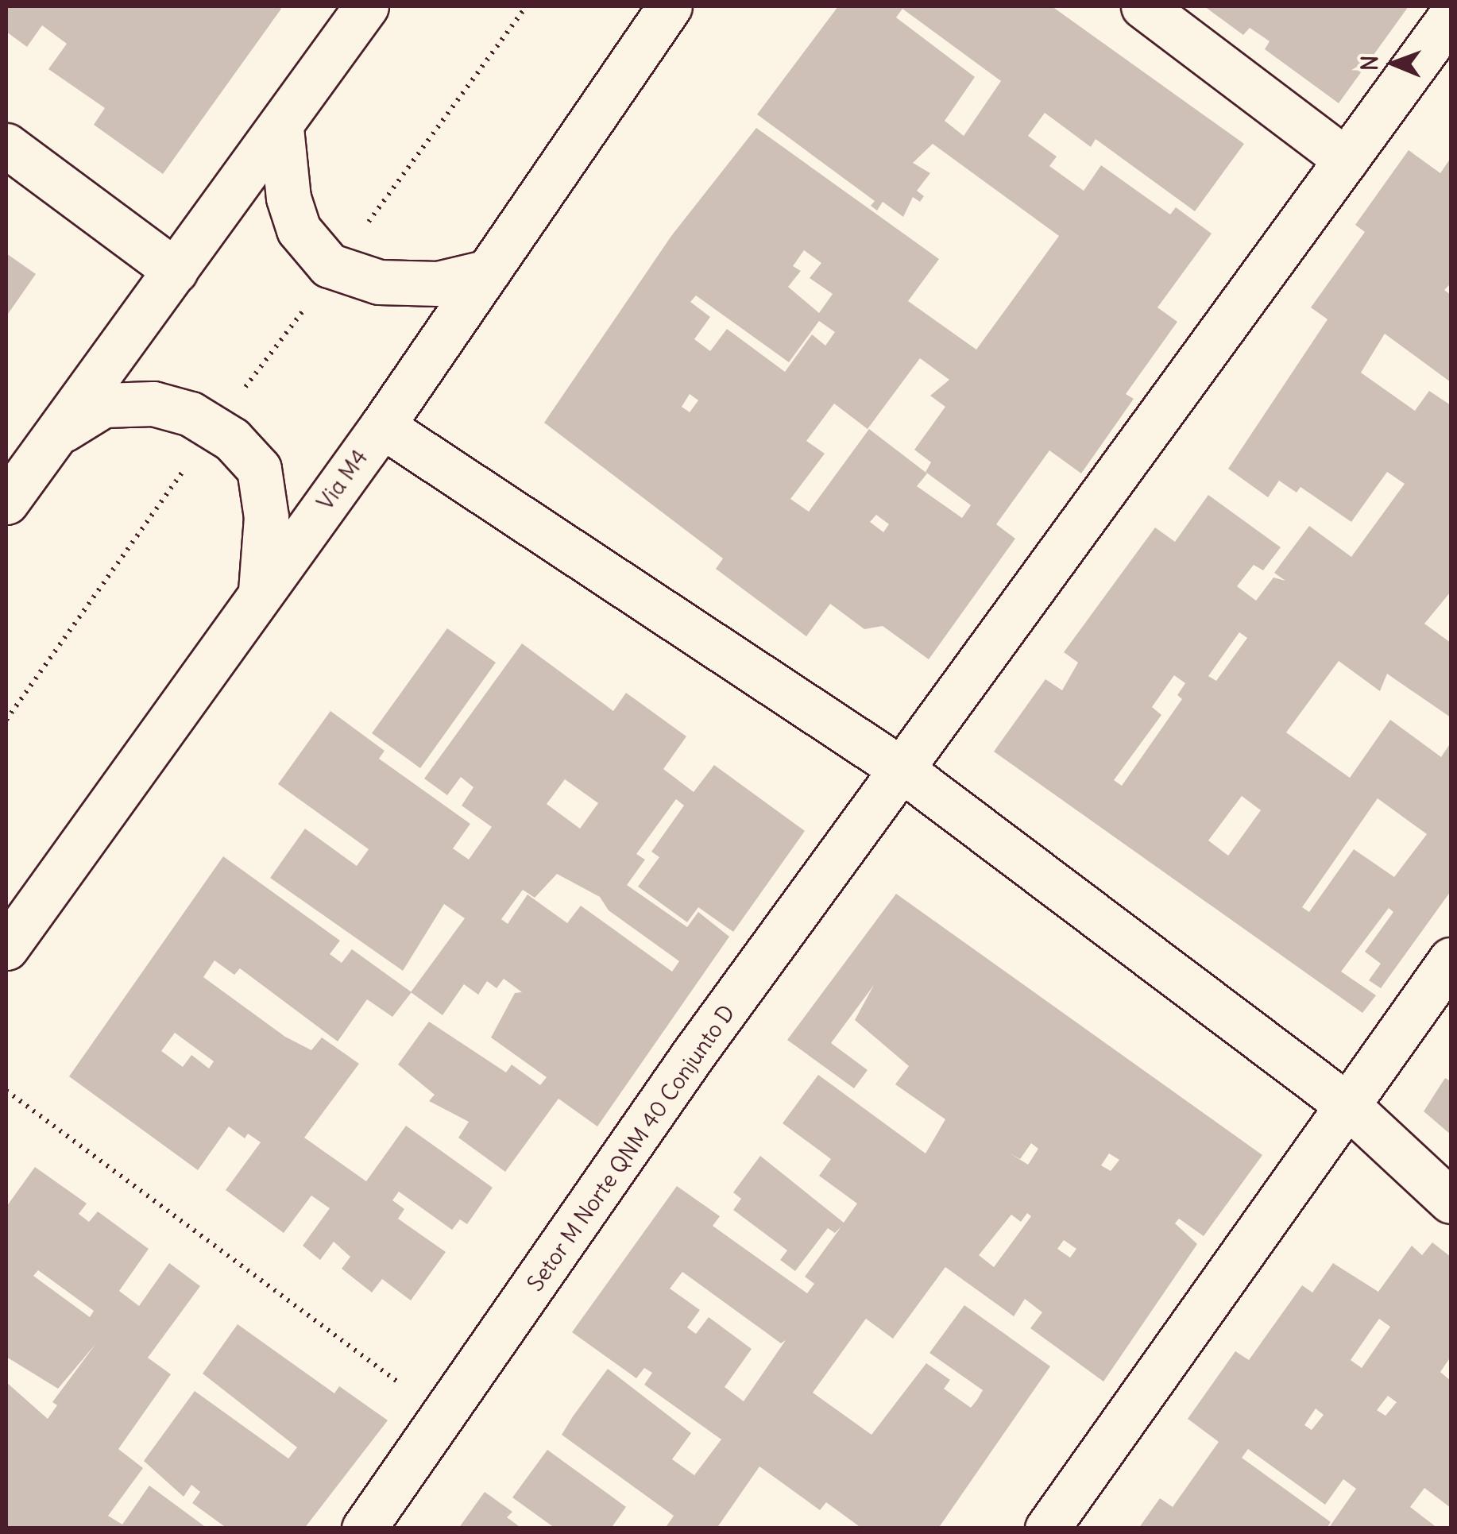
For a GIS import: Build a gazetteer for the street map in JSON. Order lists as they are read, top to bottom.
{
  "streets": {
    "street": ["Via M4", "Setor M Norte QNM 40 Conjunto D"]
  },
  "north": "left"
}
